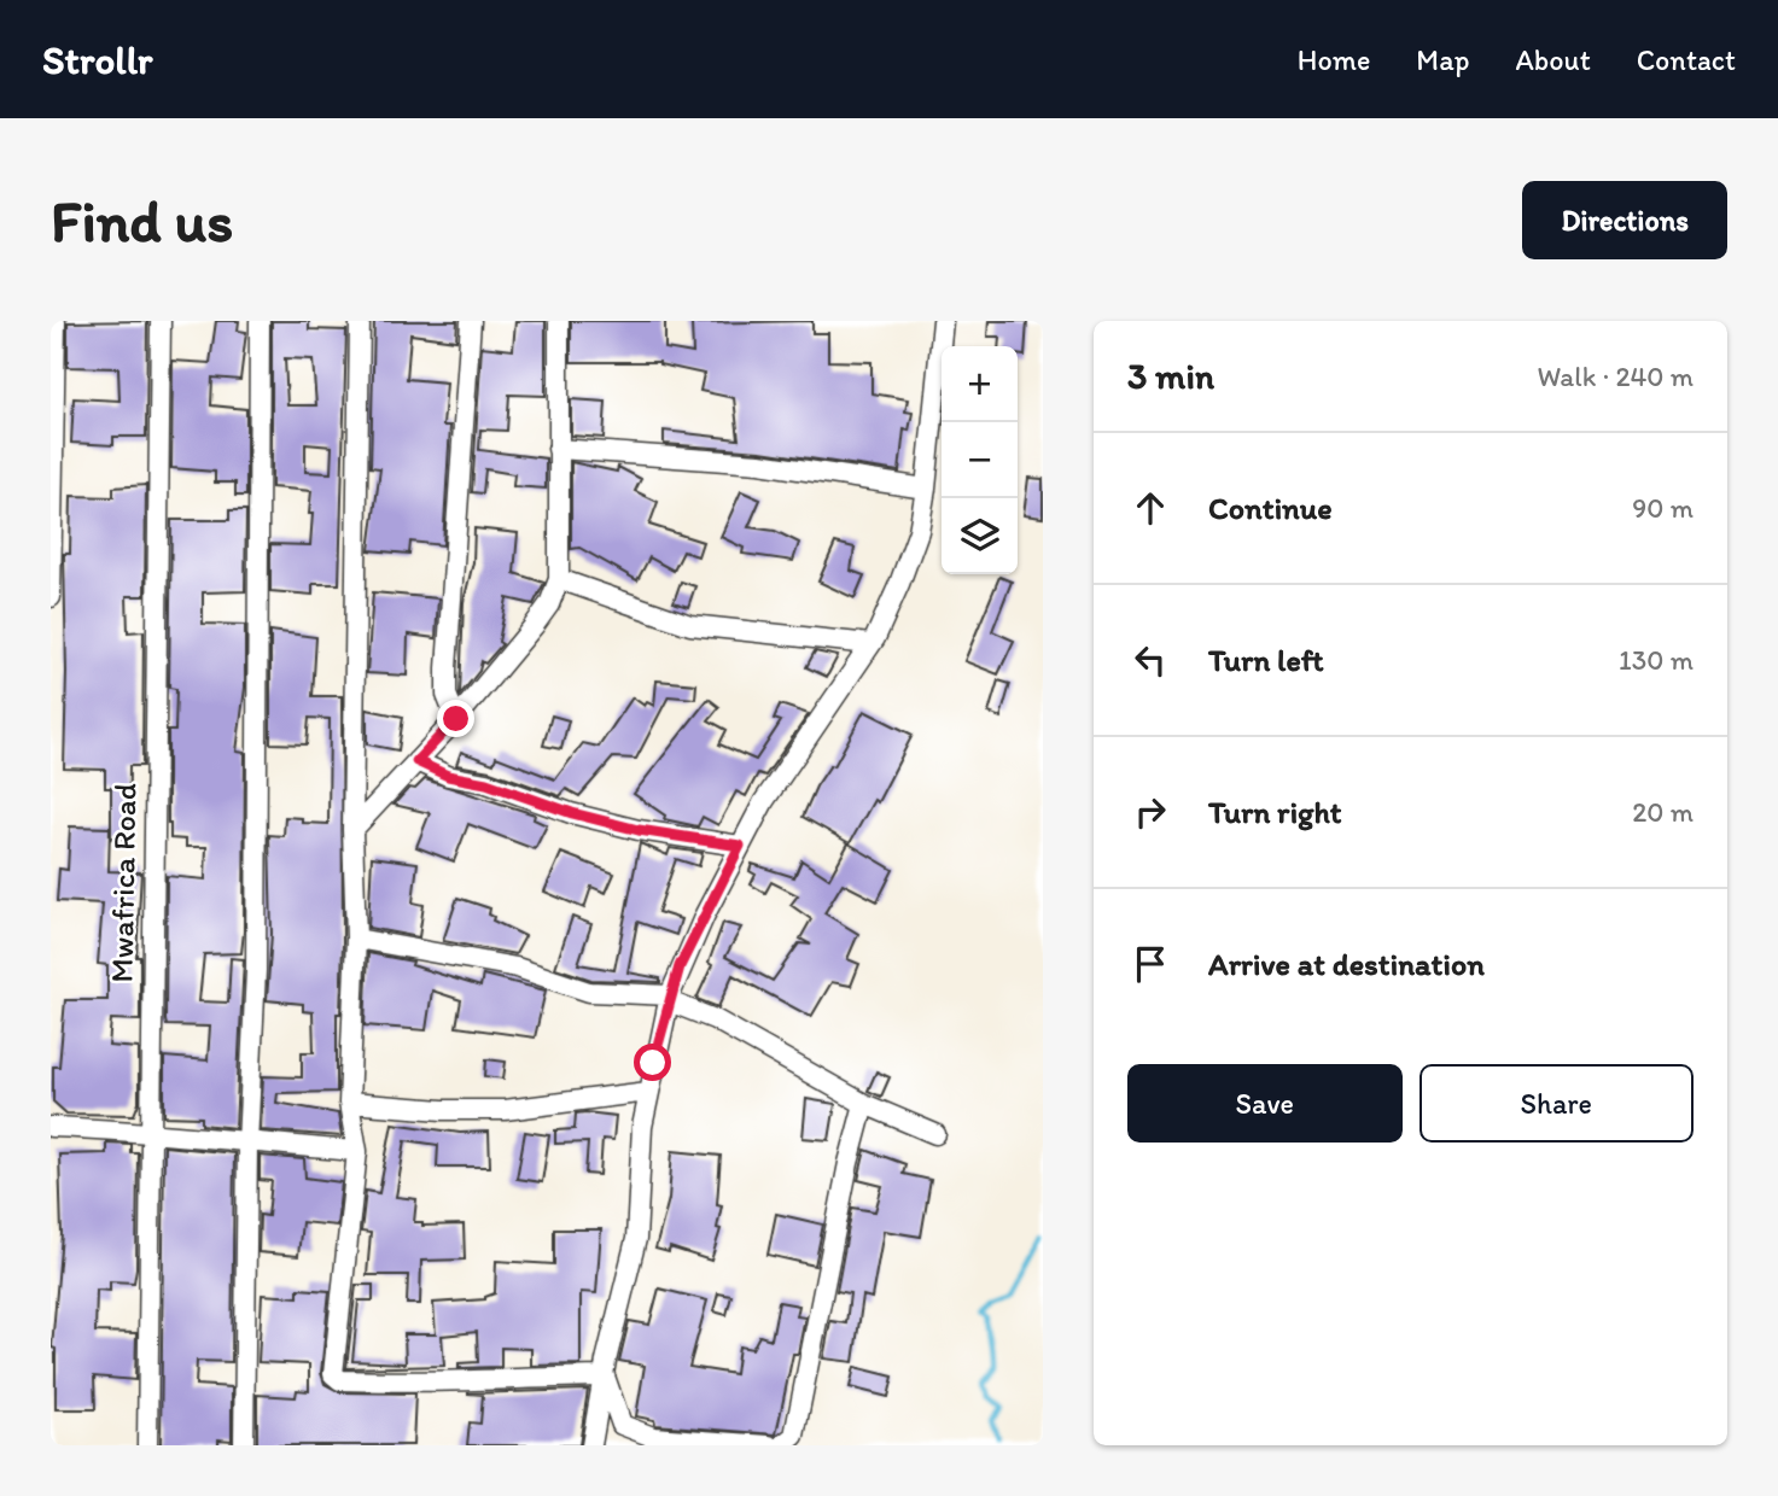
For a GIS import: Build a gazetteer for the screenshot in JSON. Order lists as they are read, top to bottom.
{
  "streets": {
    "street": ["Mwafrica Road"]
  },
  "page": {
    "header": "Strollr",
    "nav": [
      "Home",
      "Map",
      "About",
      "Contact"
    ],
    "buttons": [
      "Directions",
      ["Save", "Share"]
    ],
    "title": "Find us",
    "heading": ["3 min", "Walk · 240 m"],
    "map_buttons": ["+", "−"],
    "list": [
      ["Continue", "90 m"],
      ["Turn left", "130 m"],
      ["Turn right", "20 m"],
      "Arrive at destination"
    ]
  }
}
